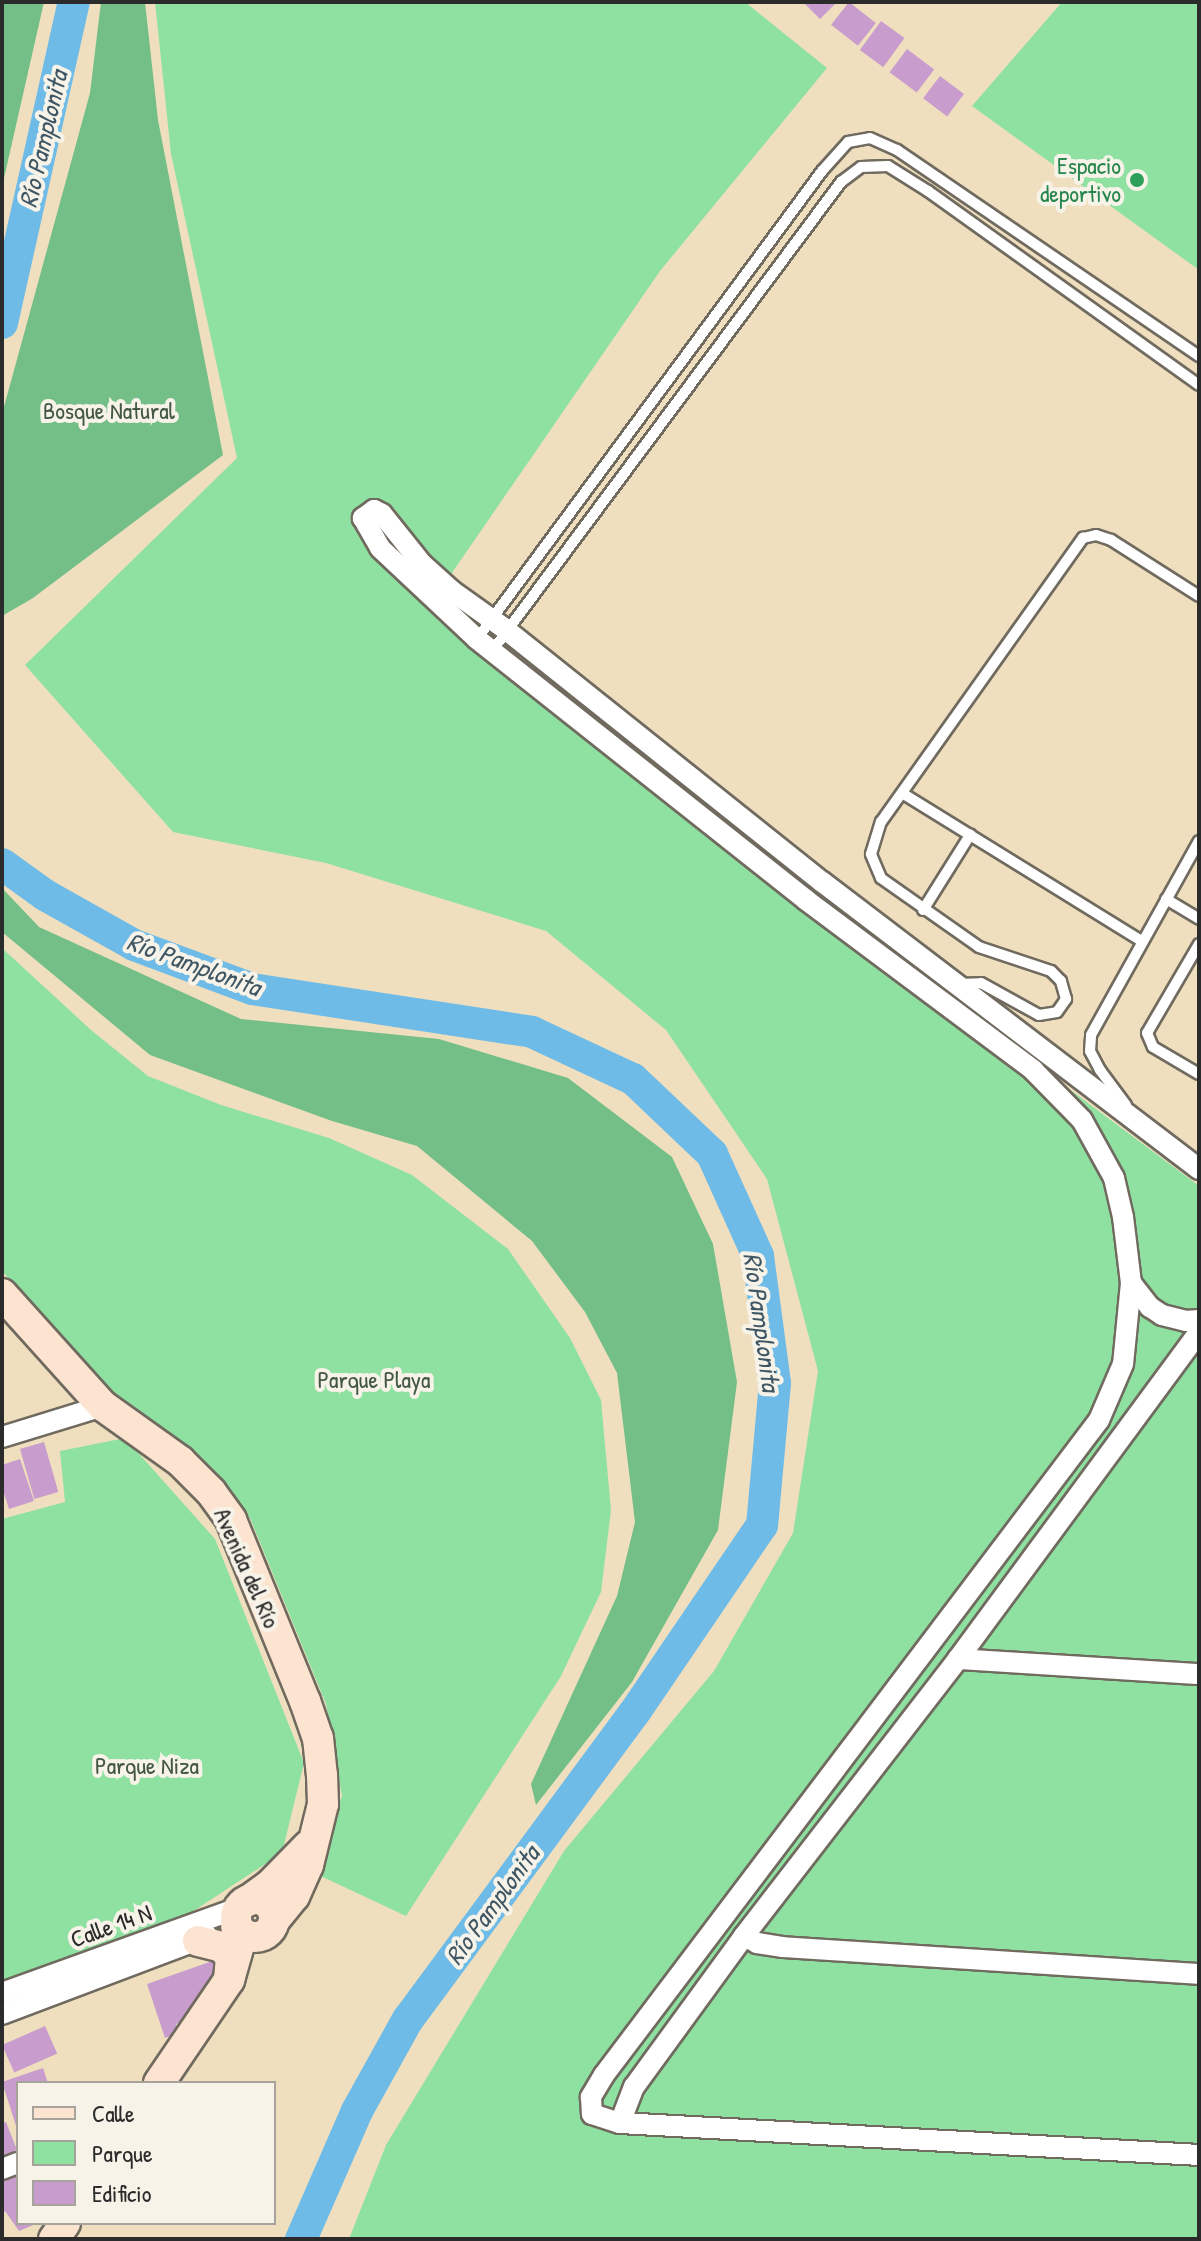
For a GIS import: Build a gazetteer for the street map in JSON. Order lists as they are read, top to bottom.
{
  "streets": {
    "main road": ["Avenida del Río"],
    "street": ["Calle 14 N"]
  },
  "water": ["Río Pamplonita"],
  "parks": ["Bosque Natural", "Parque Playa", "Parque Niza"],
  "places": ["Espacio deportivo"],
  "legend": ["Calle", "Parque", "Edificio"]
}
